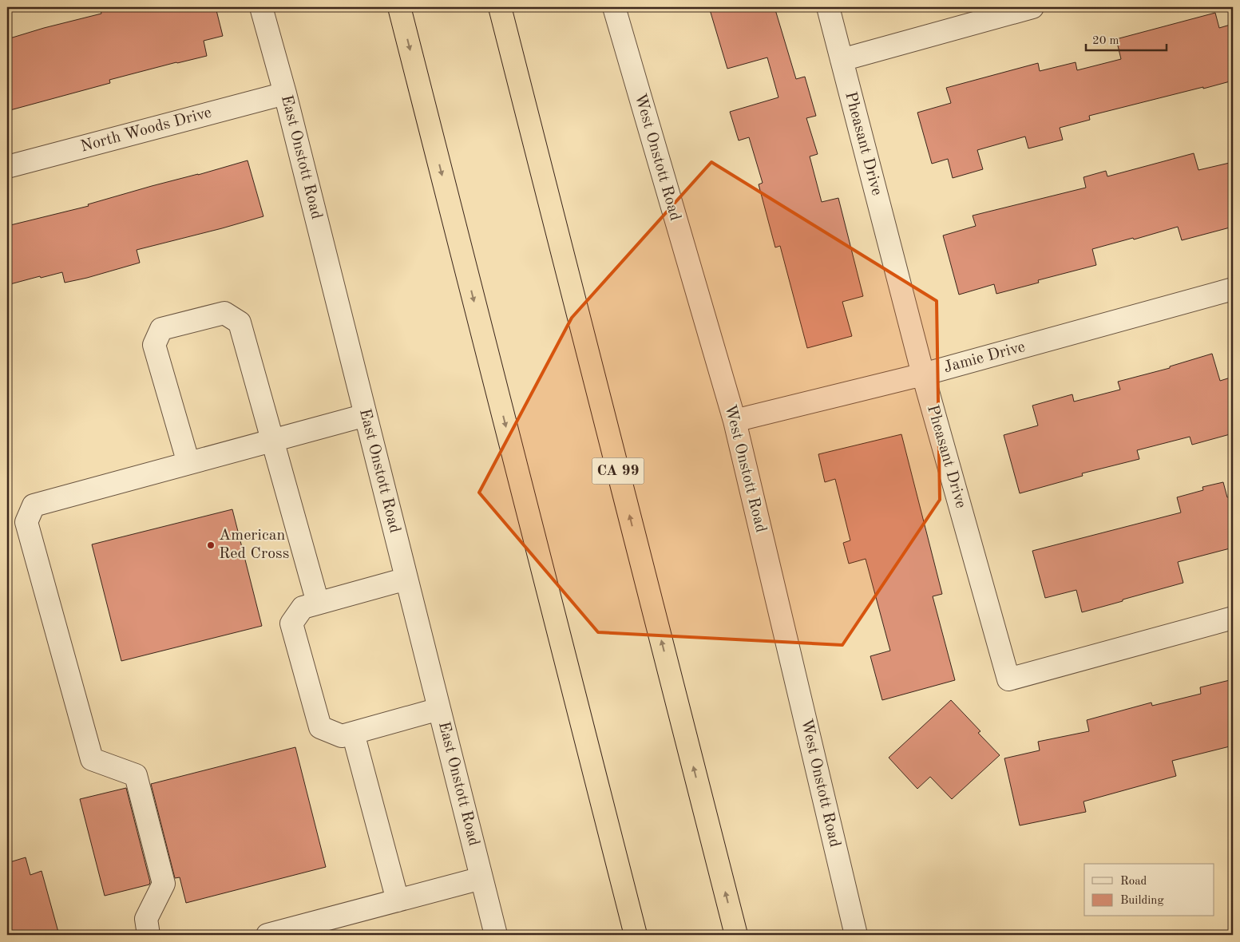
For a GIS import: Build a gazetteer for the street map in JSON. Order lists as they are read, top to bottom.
{
  "streets": {
    "highway": ["CA 99"],
    "street": [
      "North Woods Drive",
      "Pheasant Drive",
      "East Onstott Road",
      "West Onstott Road",
      "Jamie Drive"
    ]
  },
  "crossings": [
    ["North Woods Drive", "East Onstott Road"],
    ["Pheasant Drive", "Jamie Drive"],
    ["West Onstott Road", "Jamie Drive"]
  ],
  "places": ["American Red Cross"],
  "legend": ["Road", "Building"],
  "scale_bar": "20 m"
}
